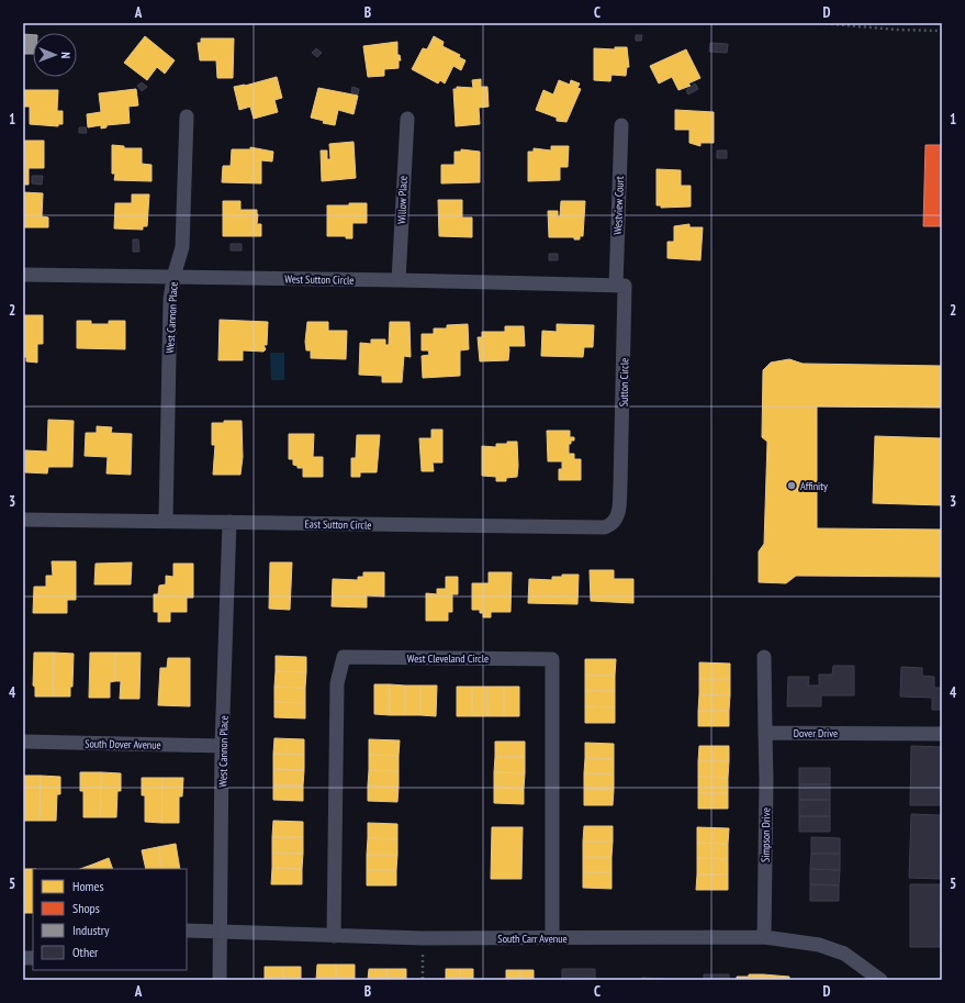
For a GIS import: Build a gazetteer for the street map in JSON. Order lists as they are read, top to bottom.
{
  "streets": {
    "street": [
      "Willow Place",
      "Westview Court",
      "West Sutton Circle",
      "West Cannon Place",
      "Sutton Circle",
      "East Sutton Circle",
      "West Cleveland Circle",
      "Dover Drive",
      "South Dover Avenue",
      "Simpson Drive",
      "South Carr Avenue"
    ]
  },
  "crossings": [
    ["Willow Place", "West Sutton Circle"],
    ["Westview Court", "West Sutton Circle"],
    ["Westview Court", "Sutton Circle"],
    ["West Sutton Circle", "West Cannon Place"],
    ["West Sutton Circle", "Sutton Circle"],
    ["West Cannon Place", "East Sutton Circle"],
    ["West Cannon Place", "South Dover Avenue"],
    ["West Cannon Place", "South Carr Avenue"],
    ["Sutton Circle", "East Sutton Circle"],
    ["West Cleveland Circle", "South Carr Avenue"],
    ["Dover Drive", "Simpson Drive"],
    ["Simpson Drive", "South Carr Avenue"]
  ],
  "places": ["Affinity"],
  "legend": [
    "Homes",
    "Shops",
    "Industry",
    "Other"
  ],
  "north": "right",
  "grid": {
    "columns": [
      "A",
      "B",
      "C",
      "D"
    ],
    "rows": [
      "1",
      "2",
      "3",
      "4",
      "5"
    ]
  }
}
